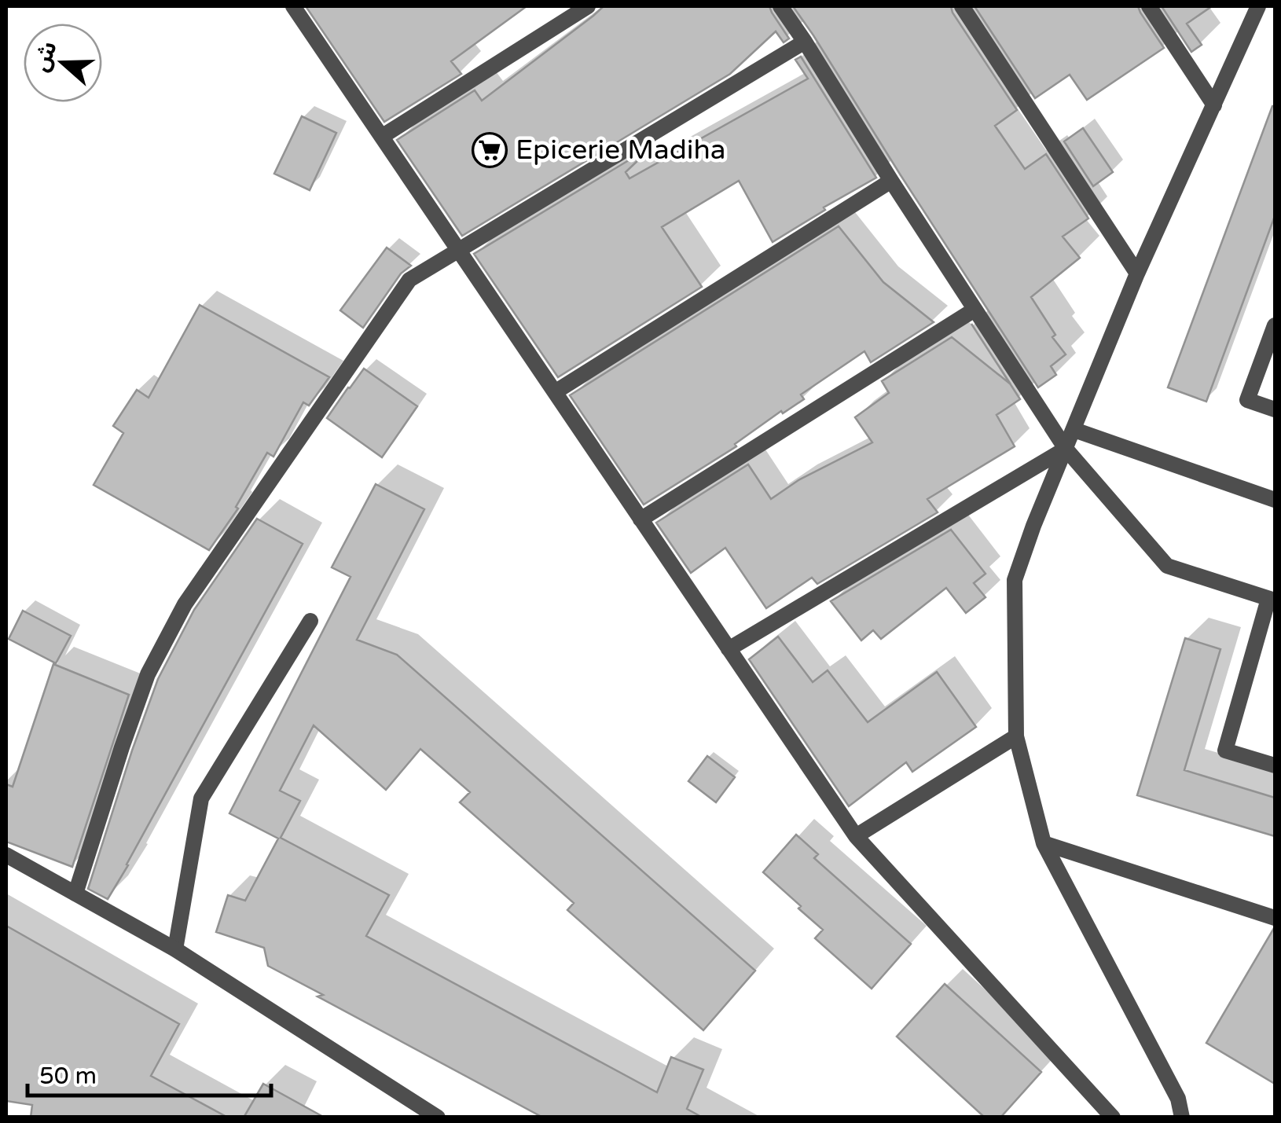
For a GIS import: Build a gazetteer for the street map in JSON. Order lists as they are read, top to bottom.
{
  "places": {
    "supermarket": ["Epicerie Madiha"]
  },
  "scale_bar": "50 m",
  "north": "left"
}
